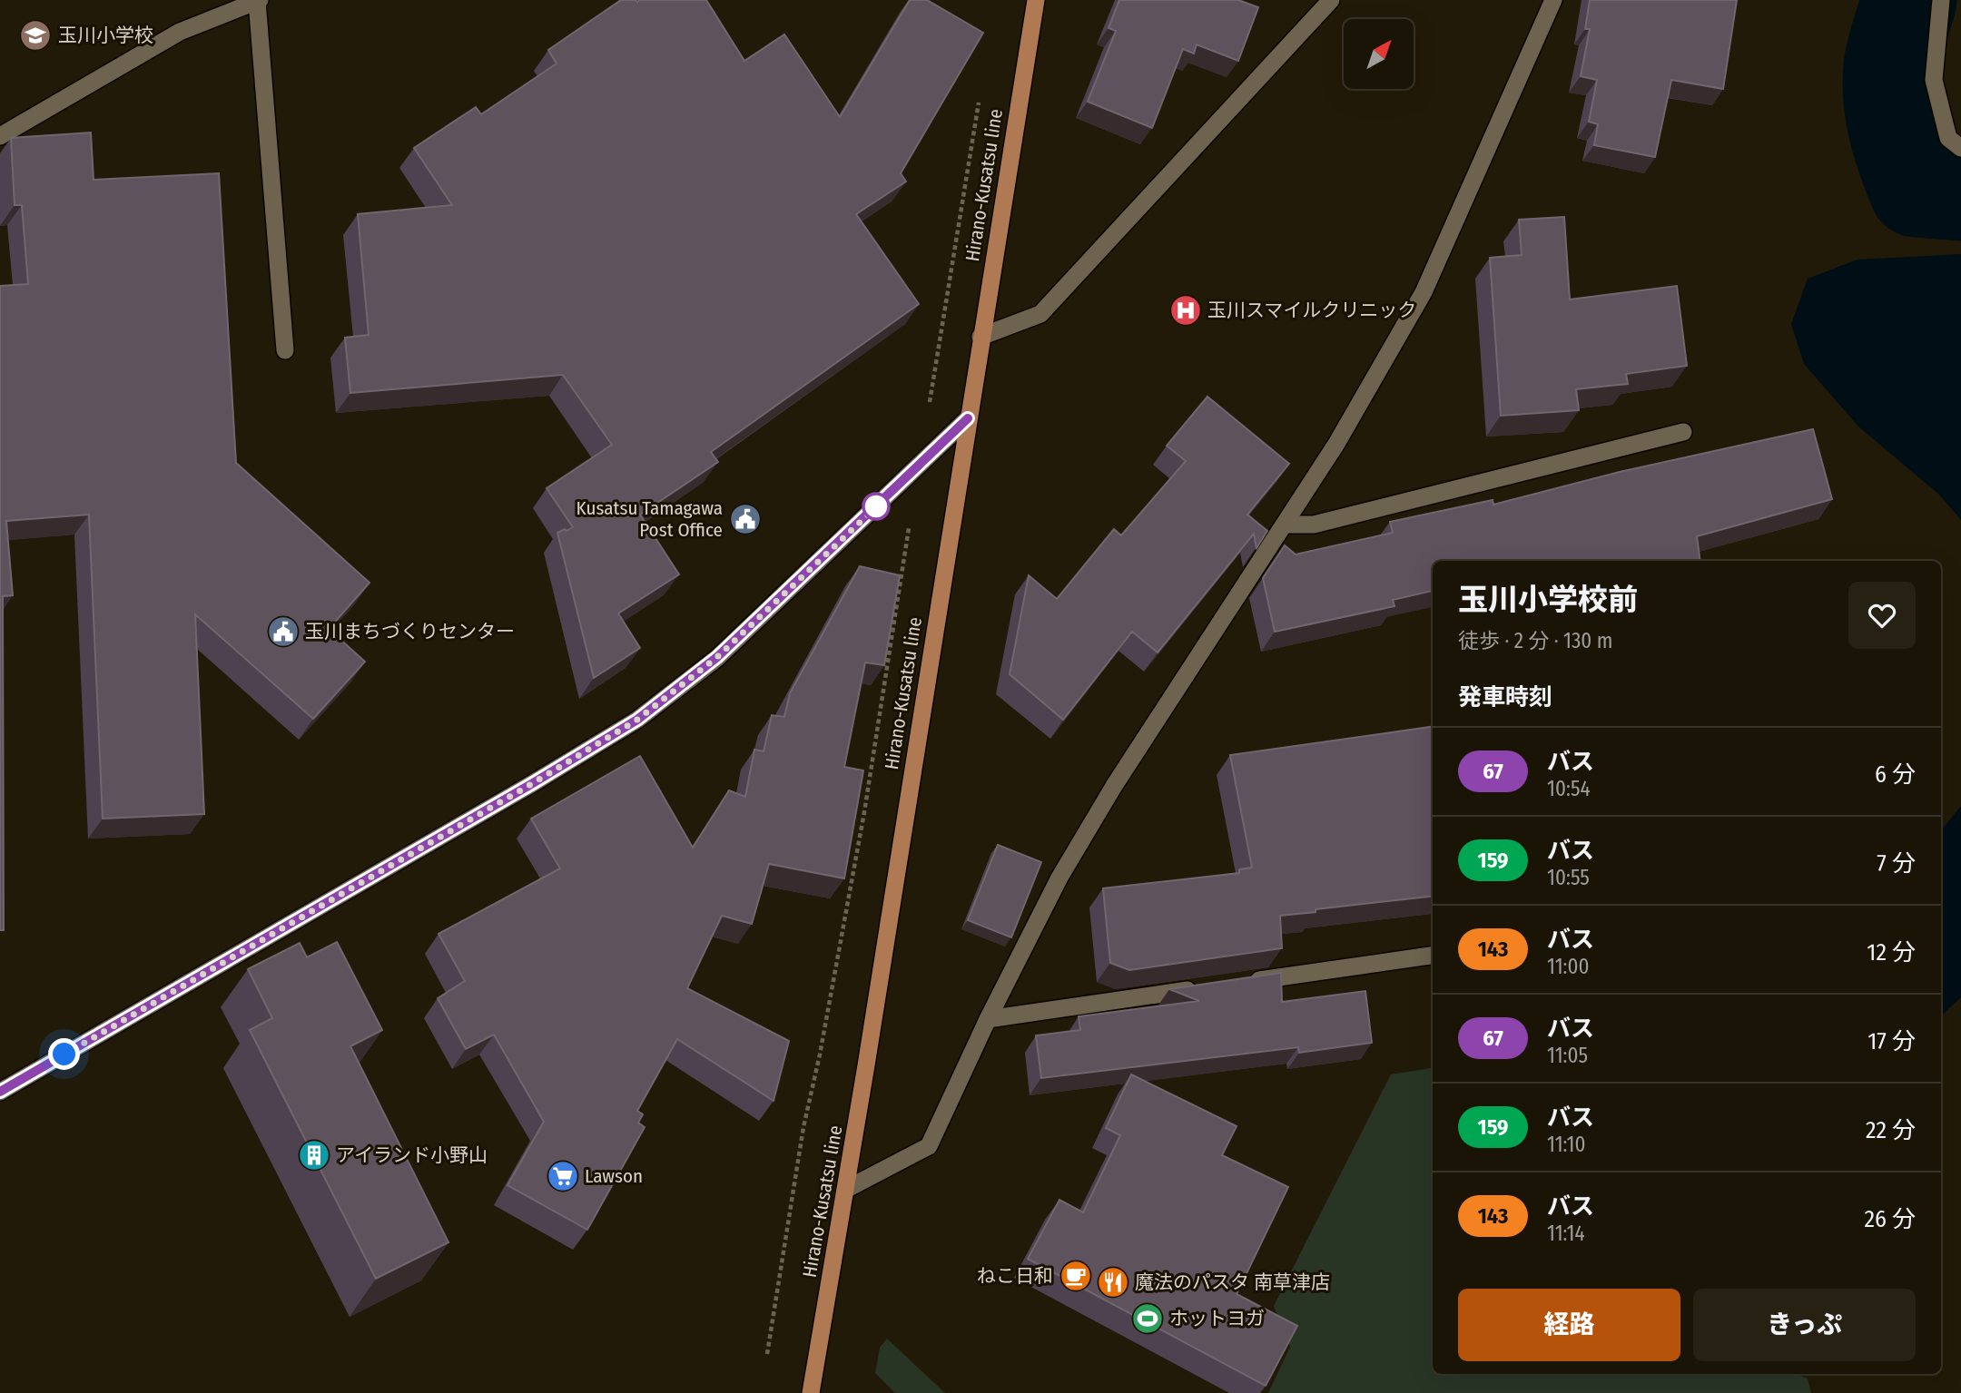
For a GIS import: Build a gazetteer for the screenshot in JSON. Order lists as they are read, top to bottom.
{
  "streets": {
    "main road": ["Hirano-Kusatsu line"]
  },
  "places": {
    "school or university": ["玉川小学校"],
    "hospital": ["玉川スマイルクリニック"],
    "public building": ["Kusatsu Tamagawa Post Office", "玉川まちづくりセンター"],
    "building": ["アイランド小野山"],
    "supermarket": ["Lawson"],
    "cafe": ["ねこ日和"],
    "restaurant": ["魔法のパスタ 南草津店"],
    "sports": ["ホットヨガ"]
  },
  "lines": ["bus line 67"],
  "north": "top right",
  "page": {
    "heading": [
      ["玉川小学校前", "徒歩 · 2 分 · 130 m"],
      "発車時刻"
    ],
    "list": [
      {
        "mark": "67",
        "name": "バス",
        "note": "10:54",
        "value": "6 分"
      },
      {
        "mark": "159",
        "name": "バス",
        "note": "10:55",
        "value": "7 分"
      },
      {
        "mark": "143",
        "name": "バス",
        "note": "11:00",
        "value": "12 分"
      },
      {
        "mark": "67",
        "name": "バス",
        "note": "11:05",
        "value": "17 分"
      },
      {
        "mark": "159",
        "name": "バス",
        "note": "11:10",
        "value": "22 分"
      },
      {
        "mark": "143",
        "name": "バス",
        "note": "11:14",
        "value": "26 分"
      }
    ],
    "buttons": ["経路", "きっぷ"]
  }
}
